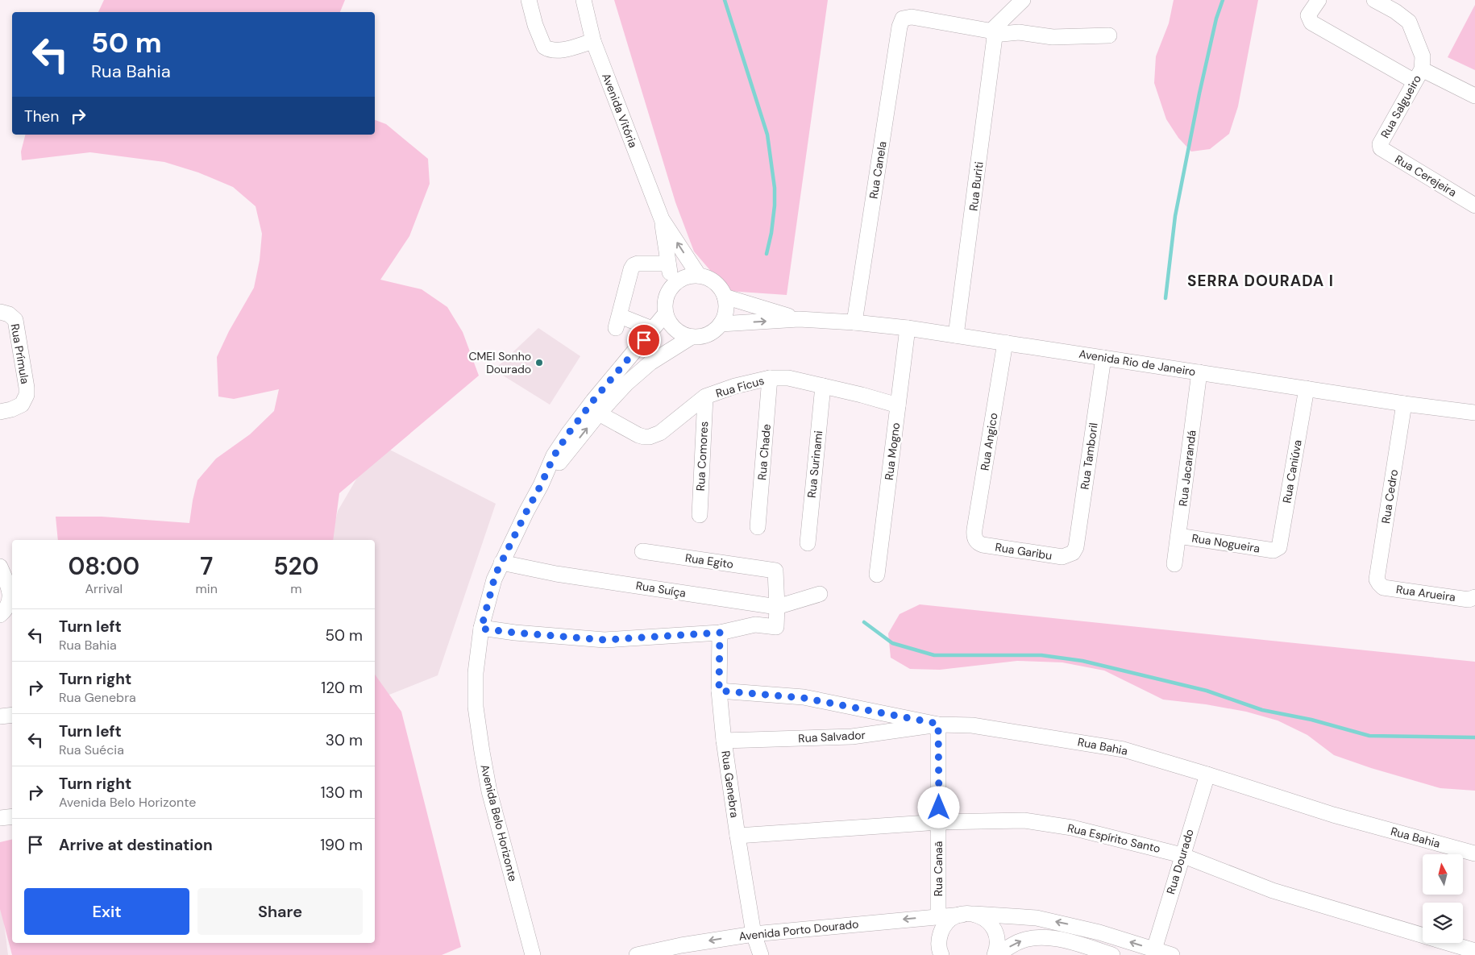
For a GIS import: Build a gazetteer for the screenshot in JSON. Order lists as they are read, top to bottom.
{
  "streets": {
    "street": [
      "Rua Salgueiro",
      "Avenida Vitória",
      "Rua Canela",
      "Rua Cerejeira",
      "Rua Buriti",
      "Rua Prímula",
      "Avenida Rio de Janeiro",
      "Rua Ficus",
      "Rua Angico",
      "Rua Mogno",
      "Rua Chade",
      "Rua Comores",
      "Rua Tamboril",
      "Rua Surinami",
      "Rua Jacarandá",
      "Rua Caniúva",
      "Rua Cedro",
      "Rua Nogueira",
      "Rua Garibu",
      "Rua Egito",
      "Rua Suíça",
      "Rua Arueira",
      "Rua Salvador",
      "Rua Bahia",
      "Rua Genebra",
      "Avenida Belo Horizonte",
      "Rua Espírito Santo",
      "Rua Dourado",
      "Rua Canaã",
      "Avenida Porto Dourado"
    ]
  },
  "crossings": [
    ["Rua Salgueiro", "Rua Cerejeira"],
    ["Avenida Vitória", "Avenida Rio de Janeiro"],
    ["Avenida Vitória", "Avenida Belo Horizonte"],
    ["Rua Canela", "Rua Buriti"],
    ["Rua Canela", "Avenida Rio de Janeiro"],
    ["Rua Buriti", "Avenida Rio de Janeiro"],
    ["Avenida Rio de Janeiro", "Rua Angico"],
    ["Avenida Rio de Janeiro", "Rua Mogno"],
    ["Avenida Rio de Janeiro", "Rua Tamboril"],
    ["Avenida Rio de Janeiro", "Rua Jacarandá"],
    ["Avenida Rio de Janeiro", "Rua Caniúva"],
    ["Avenida Rio de Janeiro", "Rua Cedro"],
    ["Avenida Rio de Janeiro", "Avenida Belo Horizonte"],
    ["Rua Ficus", "Rua Mogno"],
    ["Rua Ficus", "Rua Chade"],
    ["Rua Ficus", "Rua Comores"],
    ["Rua Ficus", "Rua Surinami"],
    ["Rua Ficus", "Avenida Belo Horizonte"],
    ["Rua Angico", "Rua Garibu"],
    ["Rua Tamboril", "Rua Garibu"],
    ["Rua Jacarandá", "Rua Nogueira"],
    ["Rua Caniúva", "Rua Nogueira"],
    ["Rua Cedro", "Rua Arueira"],
    ["Rua Egito", "Rua Suíça"],
    ["Rua Suíça", "Avenida Belo Horizonte"],
    ["Rua Salvador", "Rua Bahia"],
    ["Rua Salvador", "Rua Genebra"],
    ["Rua Salvador", "Rua Canaã"],
    ["Rua Bahia", "Rua Genebra"],
    ["Rua Bahia", "Rua Dourado"],
    ["Rua Bahia", "Rua Canaã"],
    ["Rua Genebra", "Rua Espírito Santo"],
    ["Rua Genebra", "Avenida Porto Dourado"],
    ["Rua Espírito Santo", "Rua Dourado"],
    ["Rua Espírito Santo", "Rua Canaã"],
    ["Rua Dourado", "Avenida Porto Dourado"],
    ["Rua Canaã", "Avenida Porto Dourado"]
  ],
  "one_way": ["Avenida Porto Dourado"],
  "districts": ["SERRA DOURADA I"],
  "places": ["CMEI Sonho Dourado"],
  "north": "top",
  "page": {
    "turn": ["50 m", "Rua Bahia"],
    "then": "Then",
    "eta": [
      "08:00",
      "Arrival",
      "7",
      "min",
      "520",
      "m"
    ],
    "list": [
      {
        "name": "Turn left",
        "note": "Rua Bahia",
        "value": "50 m"
      },
      {
        "name": "Turn right",
        "note": "Rua Genebra",
        "value": "120 m"
      },
      {
        "name": "Turn left",
        "note": "Rua Suécia",
        "value": "30 m"
      },
      {
        "name": "Turn right",
        "note": "Avenida Belo Horizonte",
        "value": "130 m"
      },
      {
        "name": "Arrive at destination",
        "value": "190 m"
      }
    ],
    "buttons": ["Exit", "Share"]
  }
}
